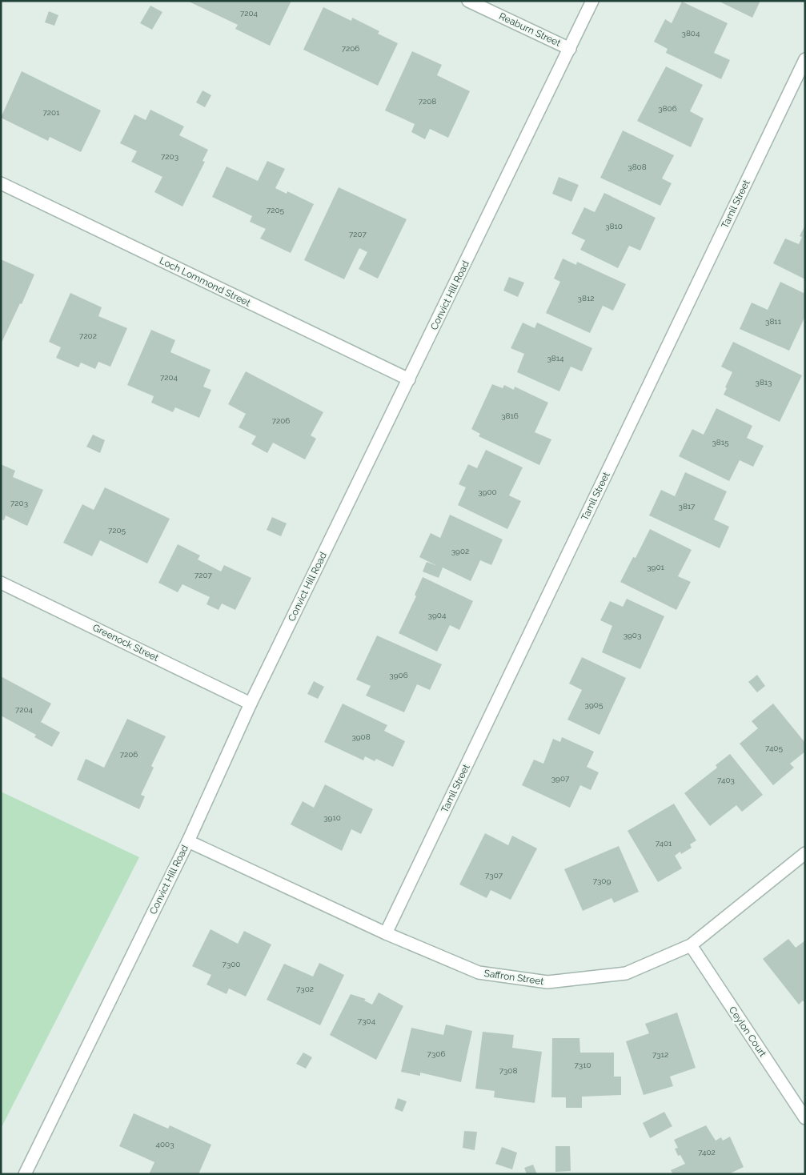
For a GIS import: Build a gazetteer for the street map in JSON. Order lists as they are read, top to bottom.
{
  "streets": {
    "street": [
      "Reaburn Street",
      "Tamil Street",
      "Loch Lommond Street",
      "Convict Hill Road",
      "Greenock Street",
      "Saffron Street",
      "Ceylon Court"
    ]
  },
  "crossings": [
    ["Reaburn Street", "Convict Hill Road"],
    ["Tamil Street", "Saffron Street"],
    ["Loch Lommond Street", "Convict Hill Road"],
    ["Convict Hill Road", "Greenock Street"],
    ["Convict Hill Road", "Saffron Street"],
    ["Saffron Street", "Ceylon Court"]
  ],
  "house_numbers": [
    "7204",
    "3804",
    "7206",
    "7208",
    "3806",
    "7201",
    "7203",
    "3808",
    "7205",
    "3810",
    "7207",
    "3812",
    "3811",
    "7202",
    "3814",
    "7204",
    "3813",
    "3816",
    "7206",
    "3815",
    "3900",
    "7203",
    "3817",
    "7205",
    "3902",
    "3901",
    "7207",
    "3904",
    "3903",
    "3906",
    "3905",
    "7204",
    "3908",
    "7405",
    "7206",
    "3907",
    "7403",
    "3910",
    "7401",
    "7307",
    "7309",
    "7300",
    "7302",
    "7304",
    "7306",
    "7312",
    "7310",
    "7308",
    "4003",
    "7402"
  ]
}
